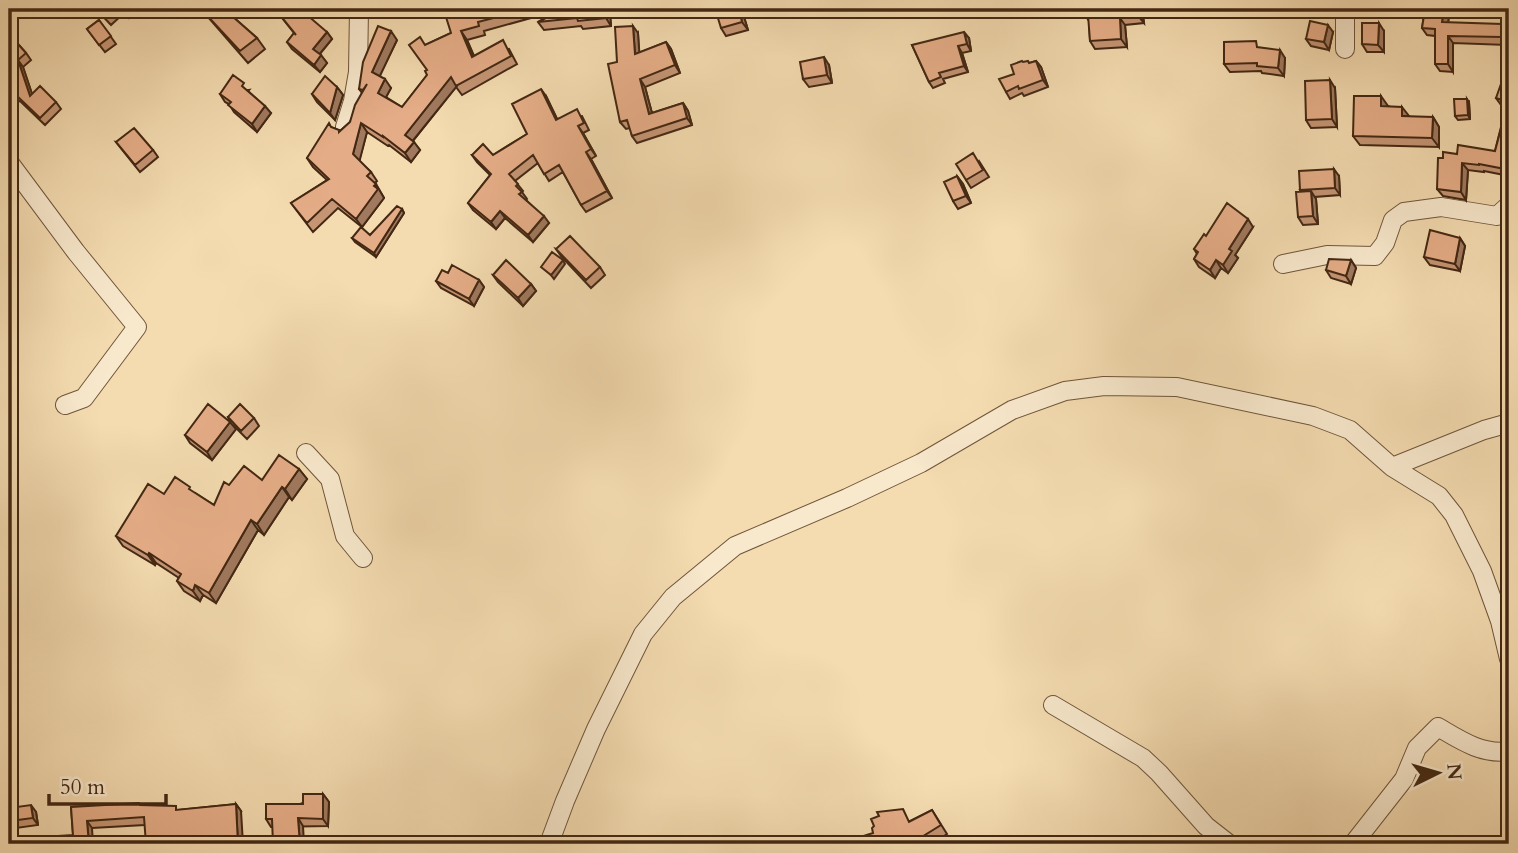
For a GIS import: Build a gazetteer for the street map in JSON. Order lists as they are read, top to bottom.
{
  "scale_bar": "50 m",
  "north": "right"
}
